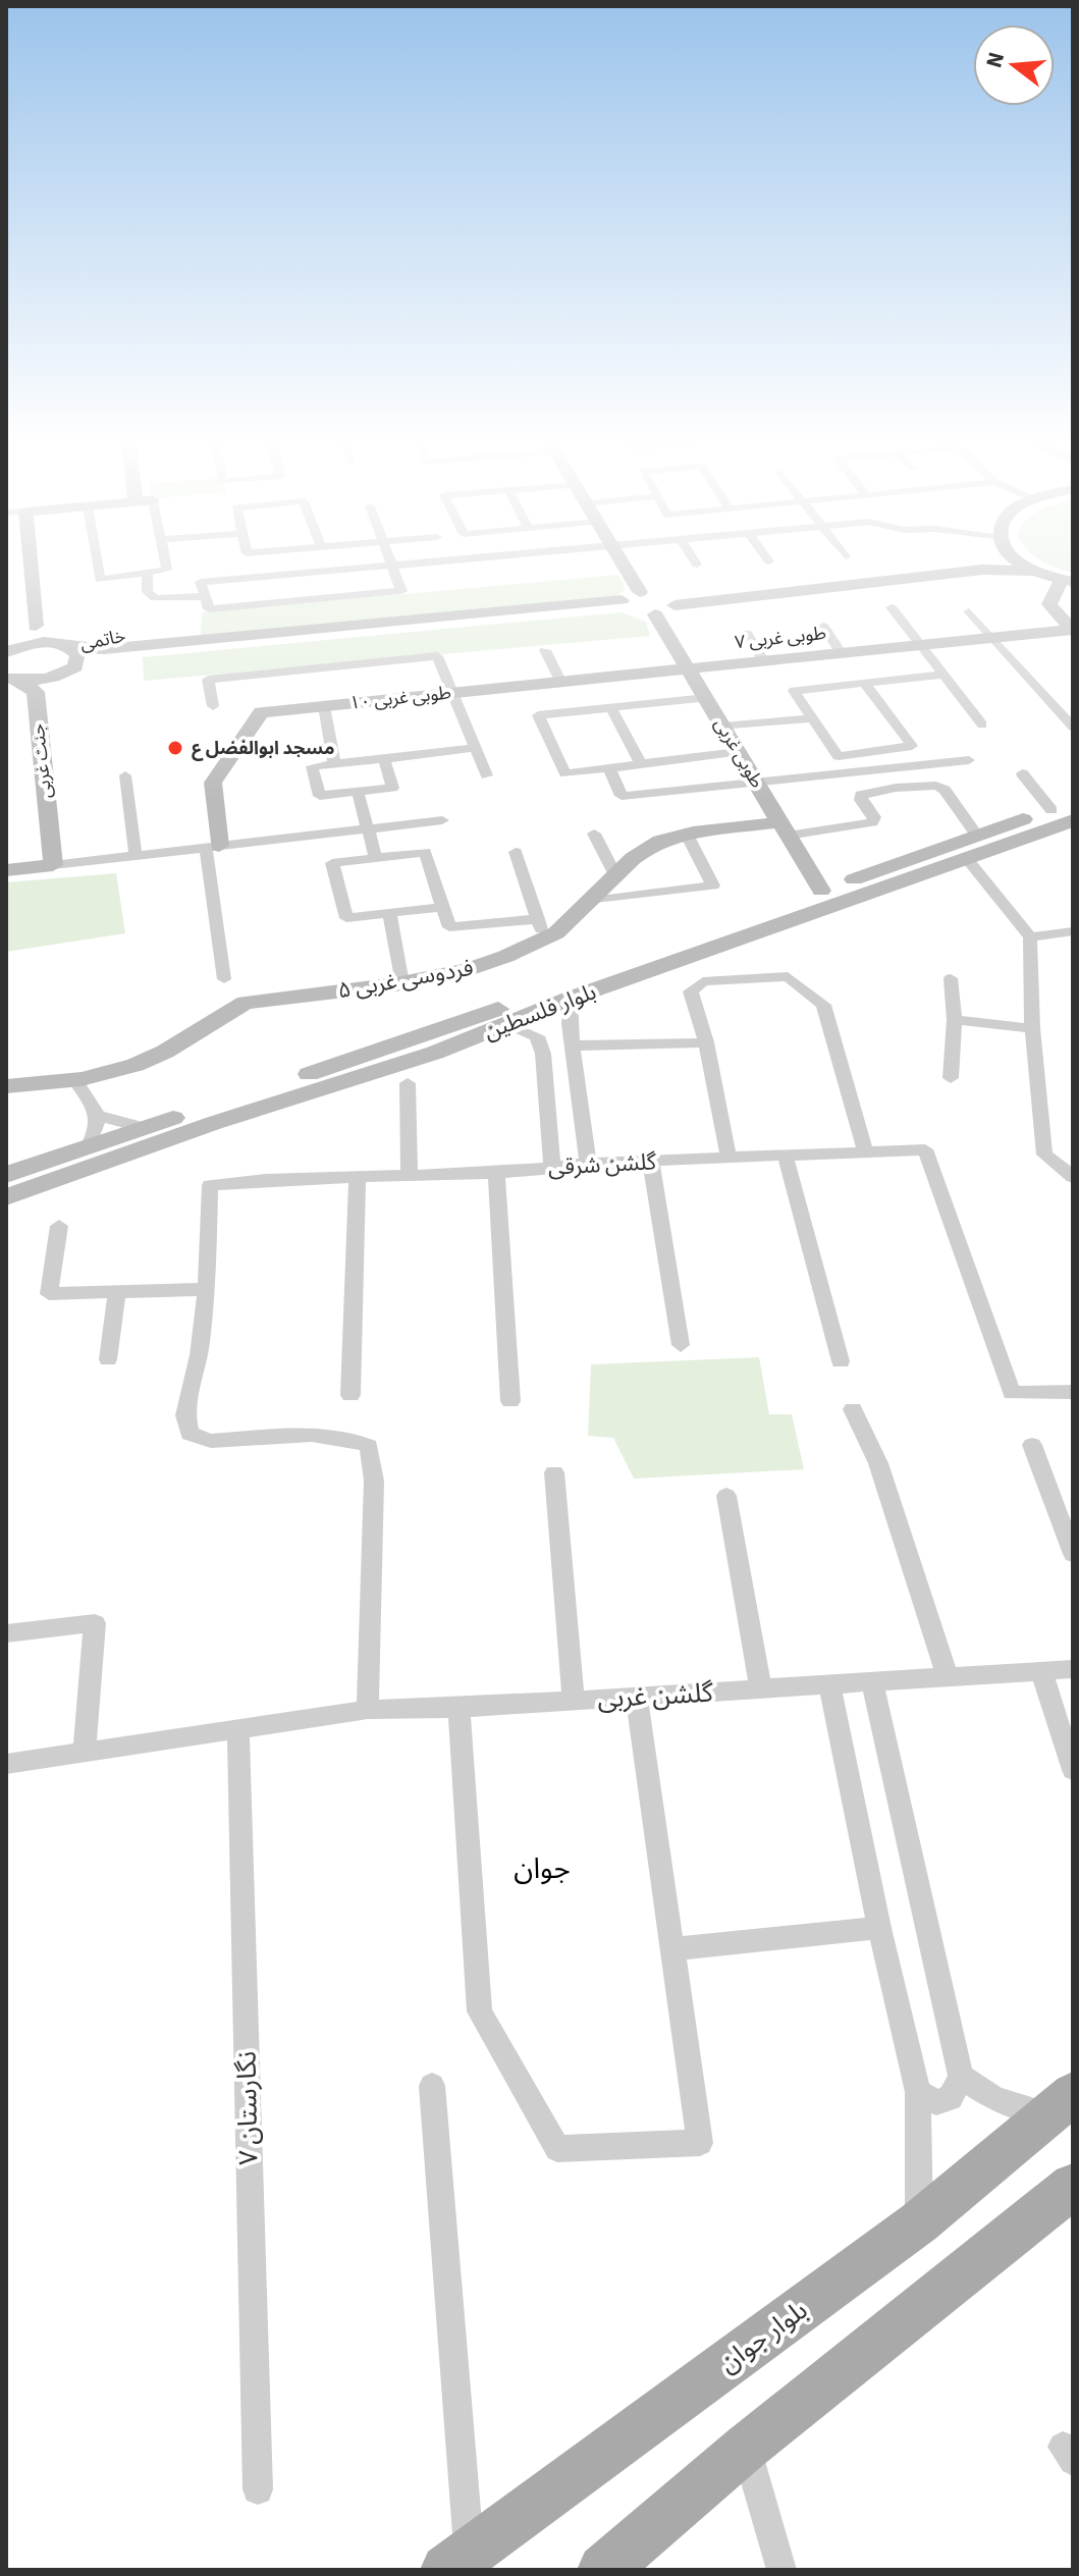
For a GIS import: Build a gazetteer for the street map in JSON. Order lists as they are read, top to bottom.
{
  "streets": {
    "main road": [
      "طوبی غربی ۷",
      "خاتمی",
      "طوبی غربی ۱۰",
      "طوبی غربی",
      "جنت غربی",
      "فردوسی غربی ۵",
      "بلوار فلسطین",
      "بلوار جوان"
    ],
    "street": ["گلشن شرقی", "گلشن غربی", "نگارستان ۷"]
  },
  "crossings": [
    ["طوبی غربی ۷", "طوبی غربی ۱۰"],
    ["طوبی غربی ۷", "طوبی غربی"],
    ["خاتمی", "طوبی غربی"],
    ["خاتمی", "جنت غربی"],
    ["طوبی غربی ۱۰", "طوبی غربی"],
    ["طوبی غربی", "فردوسی غربی ۵"],
    ["طوبی غربی", "بلوار فلسطین"],
    ["گلشن شرقی", "گلشن غربی"],
    ["گلشن غربی", "نگارستان ۷"]
  ],
  "districts": ["جوان"],
  "places": ["مسجد ابوالفضل ع"],
  "north": "left"
}
